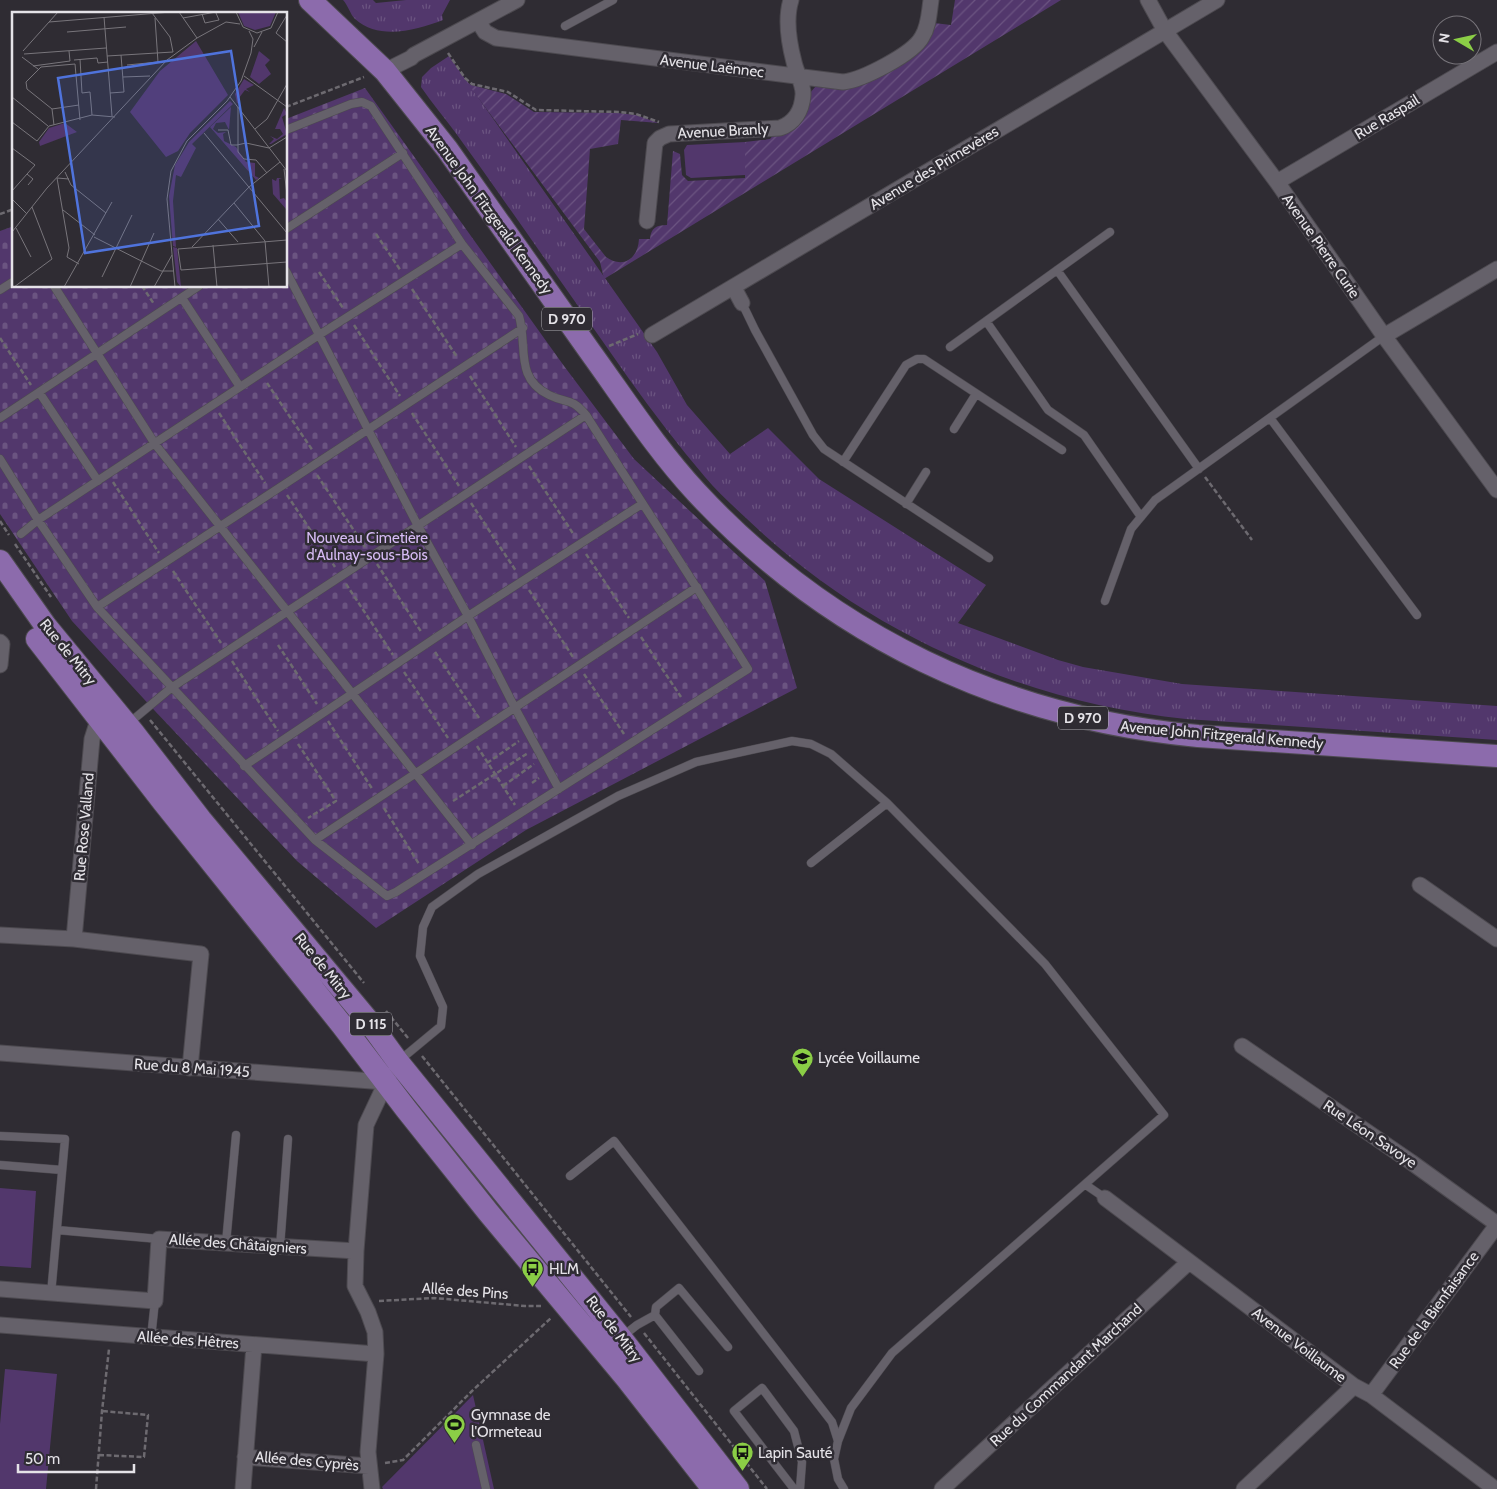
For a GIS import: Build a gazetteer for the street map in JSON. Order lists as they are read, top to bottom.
{
  "streets": {
    "main road": [
      "Avenue John Fitzgerald Kennedy",
      "D 970",
      "Rue de Mitry",
      "D 115"
    ],
    "street": [
      "Avenue Laënnec",
      "Rue Raspail",
      "Avenue Branly",
      "Avenue des Primevères",
      "Avenue Pierre Curie",
      "Rue Rose Valland",
      "Rue du 8 Mai 1945",
      "Rue Léon Savoye",
      "Allée des Châtaigniers",
      "Rue de la Bienfaisance",
      "Allée des Hêtres",
      "Avenue Voillaume",
      "Rue du Commandant Marchand",
      "Allée des Cyprès"
    ],
    "path": ["Allée des Pins"]
  },
  "crossings": [
    ["Avenue Laënnec", "Avenue Branly"],
    ["Rue Raspail", "Avenue Pierre Curie"],
    ["Avenue des Primevères", "Avenue Pierre Curie"],
    ["Rue de Mitry", "Rue Rose Valland"],
    ["Rue de Mitry", "Rue du 8 Mai 1945"],
    ["Rue de Mitry", "Allée des Pins"],
    ["Rue Léon Savoye", "Rue de la Bienfaisance"],
    ["Rue de la Bienfaisance", "Avenue Voillaume"],
    ["Allée des Hêtres", "Allée des Cyprès"],
    ["Avenue Voillaume", "Rue du Commandant Marchand"]
  ],
  "parks": ["Nouveau Cimetière d'Aulnay-sous-Bois"],
  "places": {
    "school or university": ["Lycée Voillaume"],
    "bus stop": ["HLM", "Lapin Sauté"],
    "sports": ["Gymnase de l'Ormeteau"]
  },
  "scale_bar": "50 m",
  "north": "left"
}
